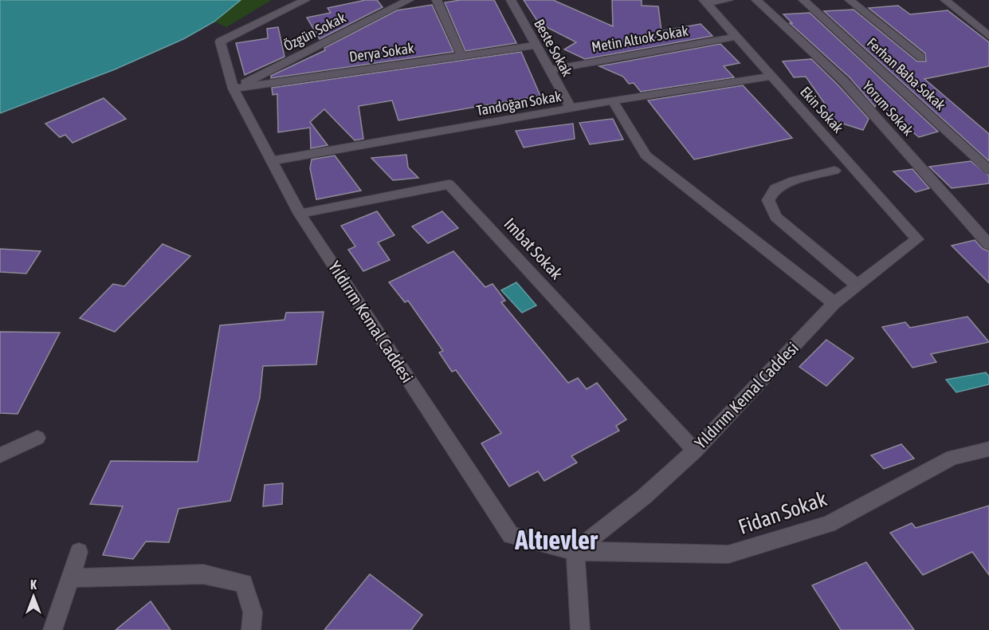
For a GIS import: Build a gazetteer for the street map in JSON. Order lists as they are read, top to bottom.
{
  "streets": {
    "street": [
      "Özgün Sokak",
      "Metin Altıok Sokak",
      "Beste Sokak",
      "Derya Sokak",
      "Ferhan Baba Sokak",
      "Tandoğan Sokak",
      "Yorum Sokak",
      "Ekin Sokak",
      "Imbat Sokak",
      "Yıldırım Kemal Caddesi",
      "Fidan Sokak"
    ]
  },
  "crossings": [
    ["Özgün Sokak", "Derya Sokak"],
    ["Özgün Sokak", "Yıldırım Kemal Caddesi"],
    ["Metin Altıok Sokak", "Beste Sokak"],
    ["Metin Altıok Sokak", "Ekin Sokak"],
    ["Beste Sokak", "Derya Sokak"],
    ["Beste Sokak", "Tandoğan Sokak"],
    ["Derya Sokak", "Yıldırım Kemal Caddesi"],
    ["Tandoğan Sokak", "Ekin Sokak"],
    ["Tandoğan Sokak", "Yıldırım Kemal Caddesi"],
    ["Ekin Sokak", "Yıldırım Kemal Caddesi"],
    ["Imbat Sokak", "Yıldırım Kemal Caddesi"],
    ["Yıldırım Kemal Caddesi", "Fidan Sokak"]
  ],
  "districts": ["Altıevler"],
  "north": "top"
}
